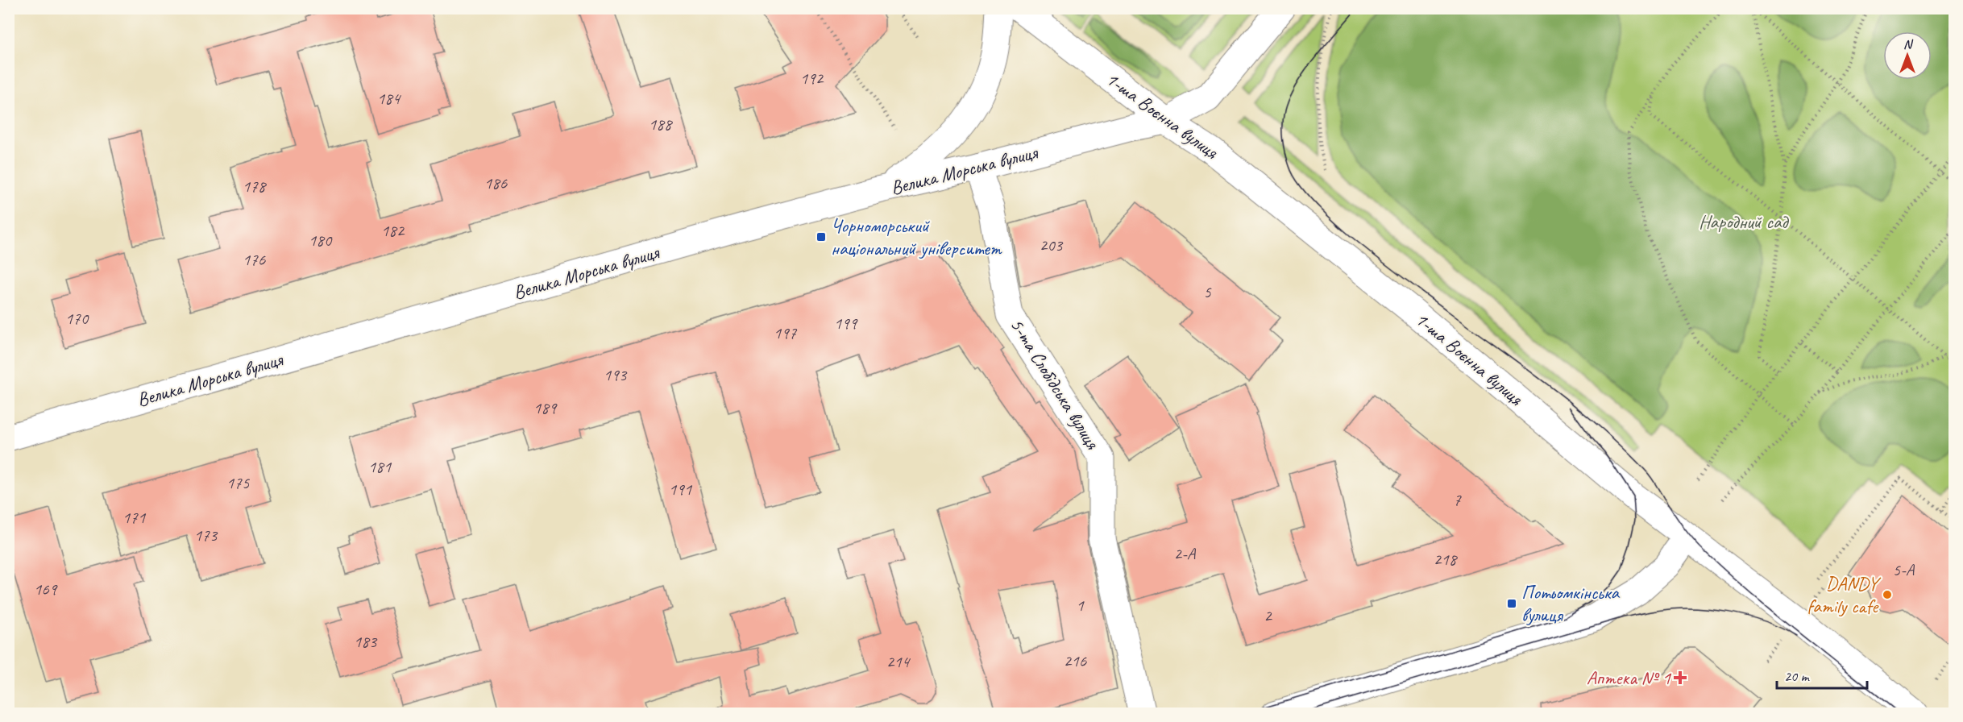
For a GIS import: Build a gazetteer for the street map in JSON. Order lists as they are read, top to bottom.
{
  "streets": {
    "street": ["1-ша Воєнна вулиця", "Велика Морська вулиця", "5-та Слобідська вулиця"]
  },
  "crossings": [
    ["1-ша Воєнна вулиця", "Велика Морська вулиця"],
    ["Велика Морська вулиця", "5-та Слобідська вулиця"]
  ],
  "parks": ["Народний сад"],
  "places": {
    "transit": ["Чорноморський національний університет", "Потьомкінська вулиця"],
    "other": ["DANDY family cafe"],
    "health": ["Аптека № 1"]
  },
  "house_numbers": [
    "192",
    "184",
    "188",
    "186",
    "178",
    "182",
    "180",
    "203",
    "176",
    "5",
    "170",
    "199",
    "197",
    "193",
    "189",
    "181",
    "175",
    "191",
    "7",
    "171",
    "173",
    "2-А",
    "218",
    "5-А",
    "169",
    "1",
    "2",
    "183",
    "216",
    "214"
  ],
  "scale_bar": "20 m",
  "north": "top"
}
